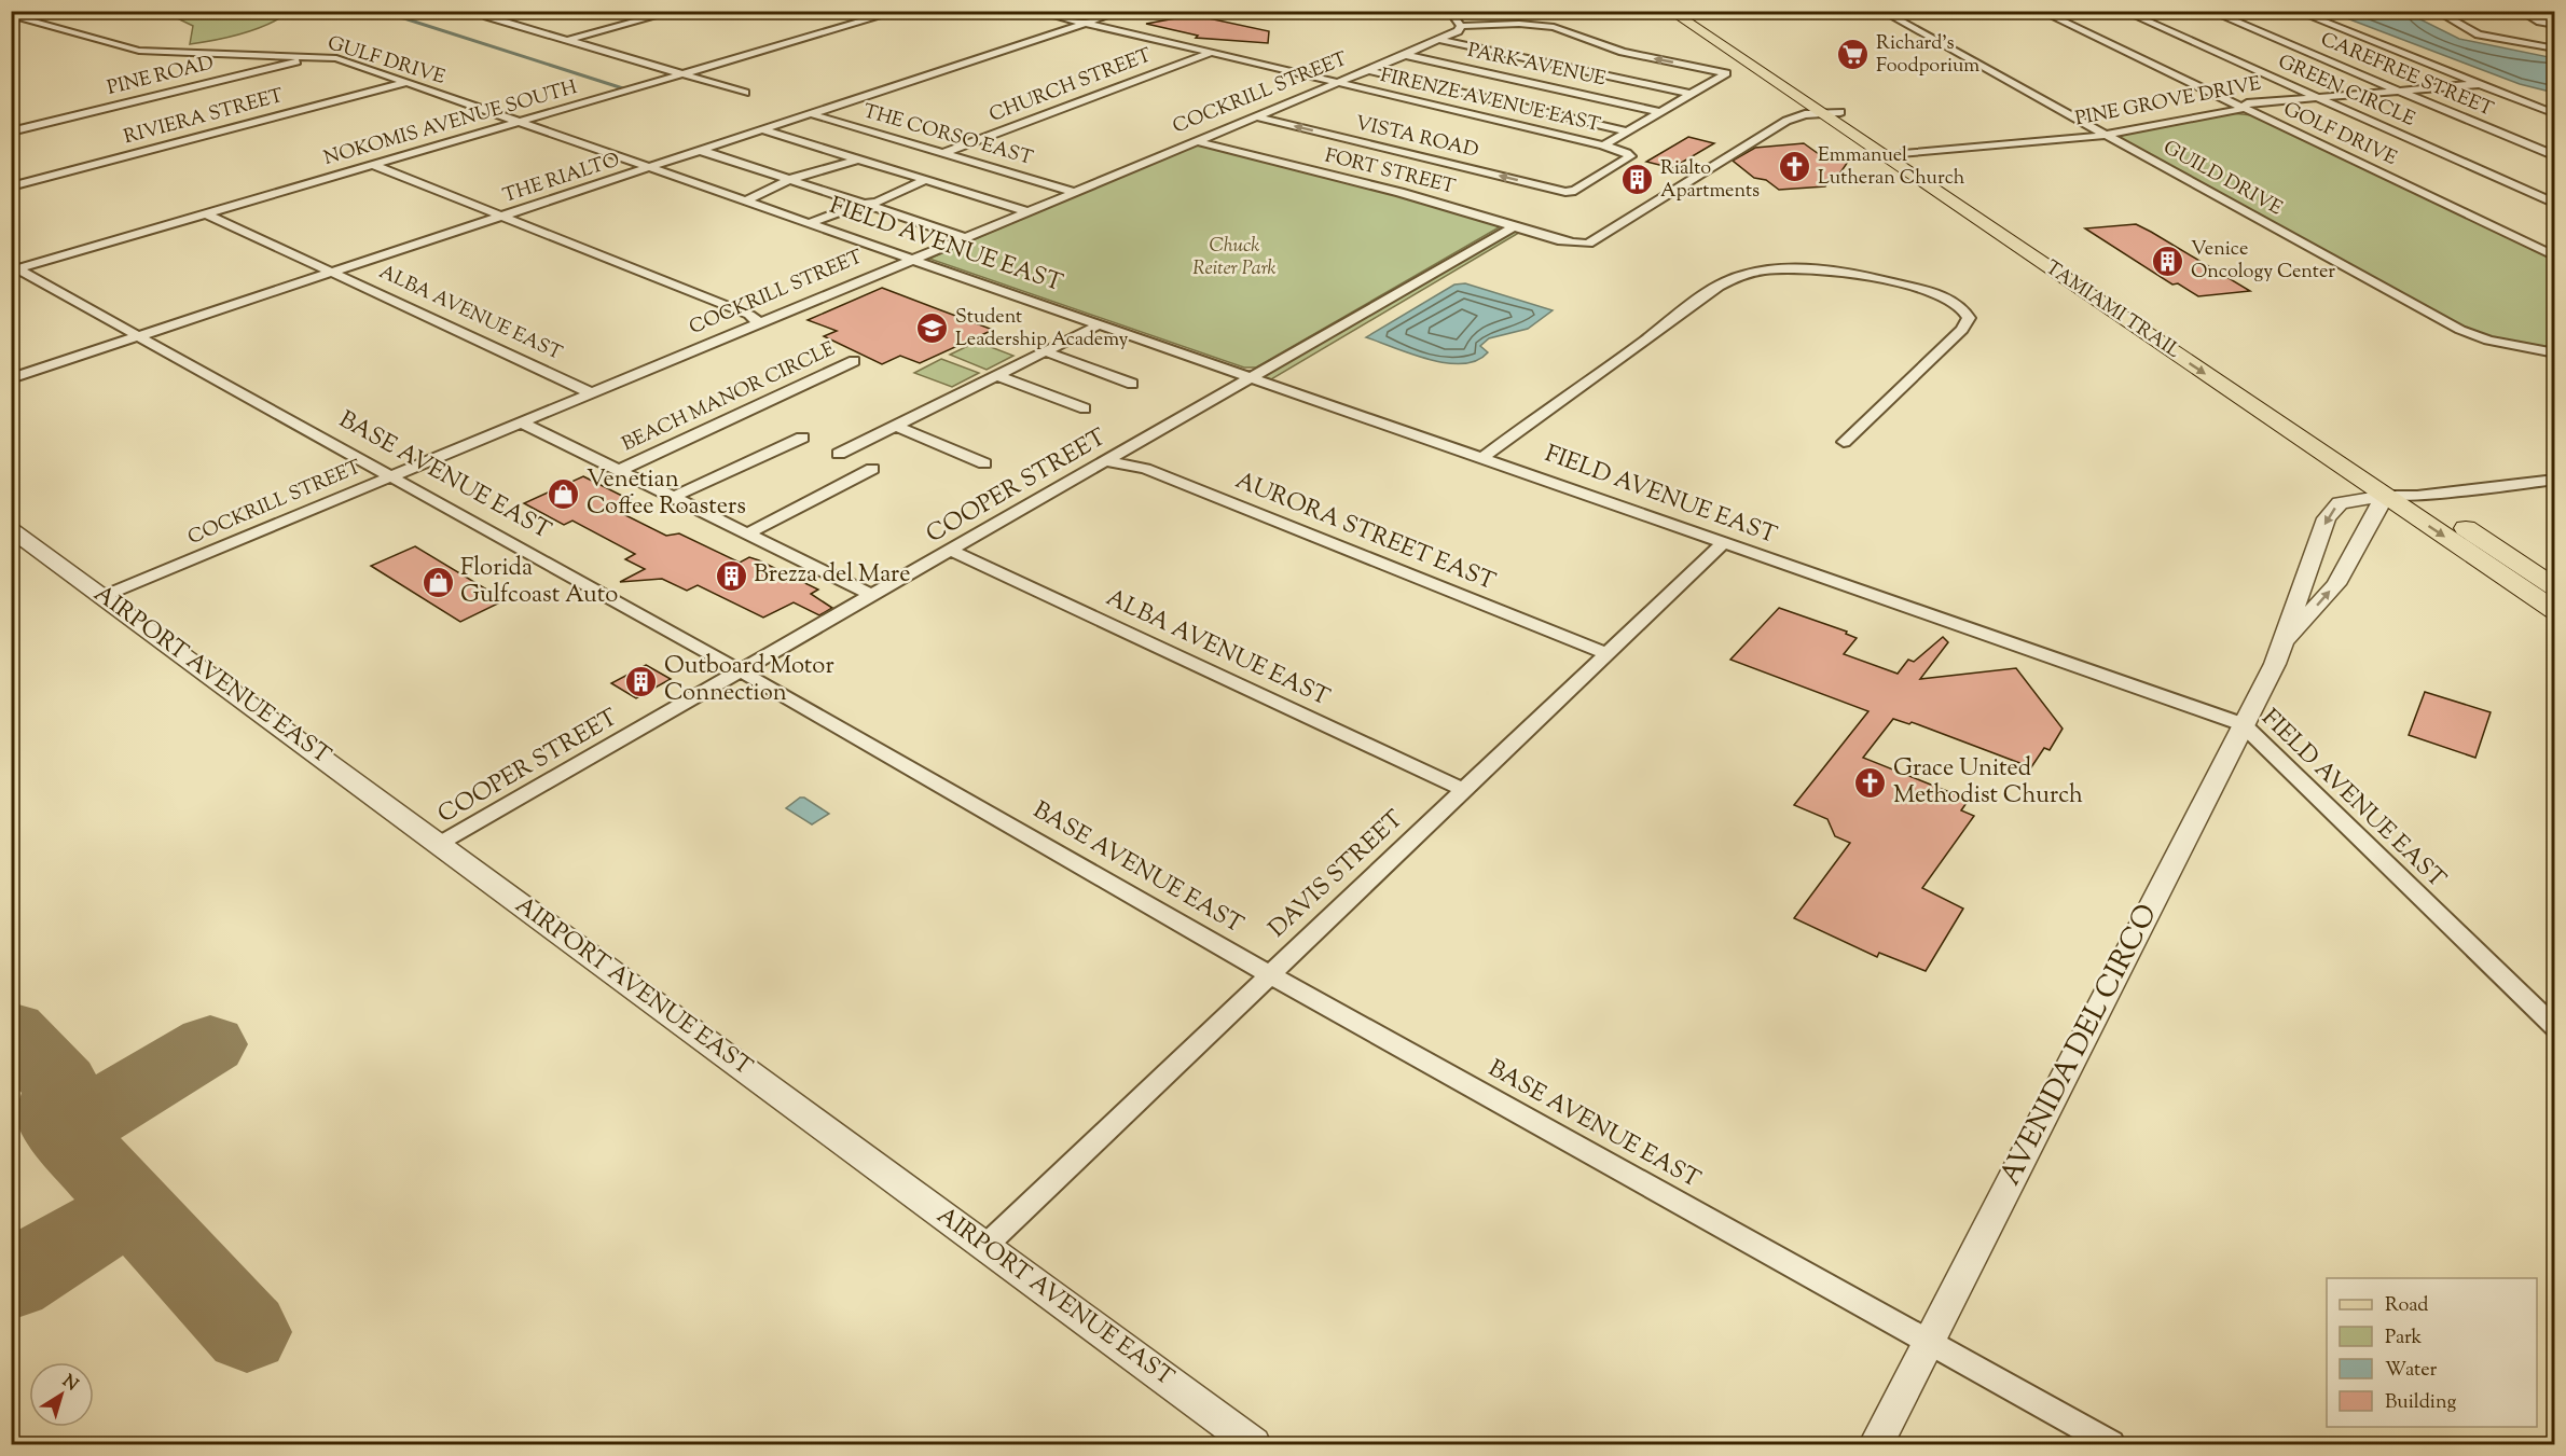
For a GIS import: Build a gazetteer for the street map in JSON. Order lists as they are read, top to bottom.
{
  "streets": {
    "main road": ["TAMIAMI TRAIL"],
    "street": [
      "GULF DRIVE",
      "PARK AVENUE",
      "CAREFREE STREET",
      "PINE ROAD",
      "CHURCH STREET",
      "GREEN CIRCLE",
      "COCKRILL STREET",
      "FIRENZE AVENUE EAST",
      "PINE GROVE DRIVE",
      "RIVIERA STREET",
      "NOKOMIS AVENUE SOUTH",
      "GOLF DRIVE",
      "THE CORSO EAST",
      "VISTA ROAD",
      "FORT STREET",
      "THE RIALTO",
      "GUILD DRIVE",
      "FIELD AVENUE EAST",
      "ALBA AVENUE EAST",
      "BEACH MANOR CIRCLE",
      "BASE AVENUE EAST",
      "COOPER STREET",
      "AURORA STREET EAST",
      "AIRPORT AVENUE EAST",
      "DAVIS STREET",
      "AVENIDA DEL CIRCO"
    ]
  },
  "crossings": [
    ["GULF DRIVE", "PINE ROAD"],
    ["GULF DRIVE", "RIVIERA STREET"],
    ["GULF DRIVE", "NOKOMIS AVENUE SOUTH"],
    ["GULF DRIVE", "THE RIALTO"],
    ["GULF DRIVE", "FIELD AVENUE EAST"],
    ["PARK AVENUE", "COCKRILL STREET"],
    ["CAREFREE STREET", "PINE GROVE DRIVE"],
    ["CHURCH STREET", "FIRENZE AVENUE EAST"],
    ["CHURCH STREET", "THE CORSO EAST"],
    ["GREEN CIRCLE", "PINE GROVE DRIVE"],
    ["COCKRILL STREET", "FIRENZE AVENUE EAST"],
    ["COCKRILL STREET", "THE CORSO EAST"],
    ["COCKRILL STREET", "VISTA ROAD"],
    ["COCKRILL STREET", "FORT STREET"],
    ["COCKRILL STREET", "FIELD AVENUE EAST"],
    ["COCKRILL STREET", "ALBA AVENUE EAST"],
    ["COCKRILL STREET", "BASE AVENUE EAST"],
    ["COCKRILL STREET", "AIRPORT AVENUE EAST"],
    ["FIRENZE AVENUE EAST", "VISTA ROAD"],
    ["FIRENZE AVENUE EAST", "THE RIALTO"],
    ["PINE GROVE DRIVE", "GOLF DRIVE"],
    ["PINE GROVE DRIVE", "GUILD DRIVE"],
    ["PINE GROVE DRIVE", "TAMIAMI TRAIL"],
    ["NOKOMIS AVENUE SOUTH", "ALBA AVENUE EAST"],
    ["NOKOMIS AVENUE SOUTH", "BASE AVENUE EAST"],
    ["THE CORSO EAST", "THE RIALTO"],
    ["FORT STREET", "TAMIAMI TRAIL"],
    ["FORT STREET", "COOPER STREET"],
    ["THE RIALTO", "FIELD AVENUE EAST"],
    ["THE RIALTO", "ALBA AVENUE EAST"],
    ["THE RIALTO", "BASE AVENUE EAST"],
    ["FIELD AVENUE EAST", "COOPER STREET"],
    ["FIELD AVENUE EAST", "DAVIS STREET"],
    ["FIELD AVENUE EAST", "AVENIDA DEL CIRCO"],
    ["TAMIAMI TRAIL", "AVENIDA DEL CIRCO"],
    ["ALBA AVENUE EAST", "COOPER STREET"],
    ["ALBA AVENUE EAST", "DAVIS STREET"],
    ["BASE AVENUE EAST", "COOPER STREET"],
    ["BASE AVENUE EAST", "DAVIS STREET"],
    ["BASE AVENUE EAST", "AVENIDA DEL CIRCO"],
    ["COOPER STREET", "AURORA STREET EAST"],
    ["COOPER STREET", "AIRPORT AVENUE EAST"],
    ["AURORA STREET EAST", "DAVIS STREET"],
    ["AIRPORT AVENUE EAST", "DAVIS STREET"]
  ],
  "parks": ["Chuck Reiter Park"],
  "places": {
    "supermarket": ["Richard's Foodporium"],
    "church": ["Emmanuel Lutheran Church", "Grace United Methodist Church"],
    "building": [
      "Rialto Apartments",
      "Venice Oncology Center",
      "Brezza del Mare",
      "Outboard Motor Connection"
    ],
    "school or university": ["Student Leadership Academy"],
    "shop": ["Venetian Coffee Roasters", "Florida Gulfcoast Auto"]
  },
  "legend": [
    "Road",
    "Park",
    "Water",
    "Building"
  ],
  "north": "top right"
}
